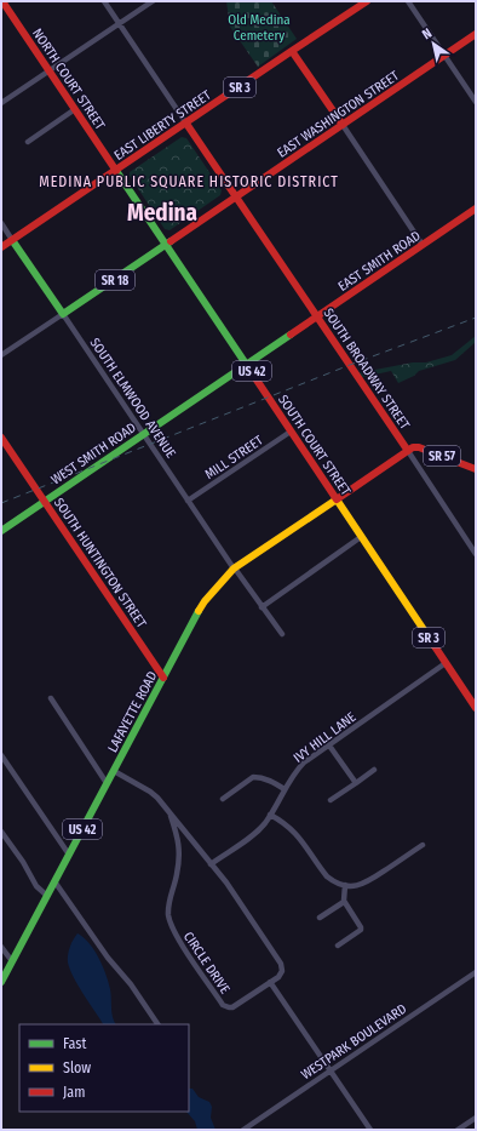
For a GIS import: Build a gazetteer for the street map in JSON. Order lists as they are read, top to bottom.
{
  "streets": {
    "main road": [
      "NORTH COURT STREET",
      "SR 3",
      "EAST WASHINGTON STREET",
      "EAST LIBERTY STREET",
      "EAST SMITH ROAD",
      "SR 18",
      "SOUTH BROADWAY STREET",
      "US 42",
      "SOUTH ELMWOOD AVENUE",
      "SOUTH COURT STREET",
      "WEST SMITH ROAD",
      "SR 57",
      "SOUTH HUNTINGTON STREET",
      "LAFAYETTE ROAD"
    ],
    "street": [
      "MILL STREET",
      "IVY HILL LANE",
      "CIRCLE DRIVE",
      "WESTPARK BOULEVARD"
    ]
  },
  "crossings": [
    ["NORTH COURT STREET", "EAST LIBERTY STREET"],
    ["NORTH COURT STREET", "SOUTH COURT STREET"],
    ["EAST WASHINGTON STREET", "SR 18"],
    ["EAST WASHINGTON STREET", "SOUTH BROADWAY STREET"],
    ["EAST WASHINGTON STREET", "SOUTH COURT STREET"],
    ["EAST WASHINGTON STREET", "SR 57"],
    ["EAST LIBERTY STREET", "SOUTH ELMWOOD AVENUE"],
    ["EAST LIBERTY STREET", "SOUTH COURT STREET"],
    ["EAST LIBERTY STREET", "SR 57"],
    ["EAST SMITH ROAD", "SOUTH BROADWAY STREET"],
    ["EAST SMITH ROAD", "SOUTH COURT STREET"],
    ["EAST SMITH ROAD", "WEST SMITH ROAD"],
    ["SR 18", "SOUTH ELMWOOD AVENUE"],
    ["SR 18", "SOUTH COURT STREET"],
    ["SOUTH BROADWAY STREET", "SR 57"],
    ["SOUTH BROADWAY STREET", "LAFAYETTE ROAD"],
    ["SOUTH ELMWOOD AVENUE", "WEST SMITH ROAD"],
    ["SOUTH ELMWOOD AVENUE", "MILL STREET"],
    ["SOUTH ELMWOOD AVENUE", "LAFAYETTE ROAD"],
    ["SOUTH COURT STREET", "WEST SMITH ROAD"],
    ["SOUTH COURT STREET", "MILL STREET"],
    ["SOUTH COURT STREET", "LAFAYETTE ROAD"],
    ["SOUTH COURT STREET", "IVY HILL LANE"],
    ["WEST SMITH ROAD", "SOUTH HUNTINGTON STREET"],
    ["SR 57", "LAFAYETTE ROAD"],
    ["SOUTH HUNTINGTON STREET", "LAFAYETTE ROAD"],
    ["LAFAYETTE ROAD", "CIRCLE DRIVE"],
    ["IVY HILL LANE", "CIRCLE DRIVE"]
  ],
  "districts": ["MEDINA PUBLIC SQUARE HISTORIC DISTRICT", "Medina"],
  "parks": ["Old Medina Cemetery"],
  "legend": ["Fast", "Slow", "Jam"],
  "north": "top left"
}
